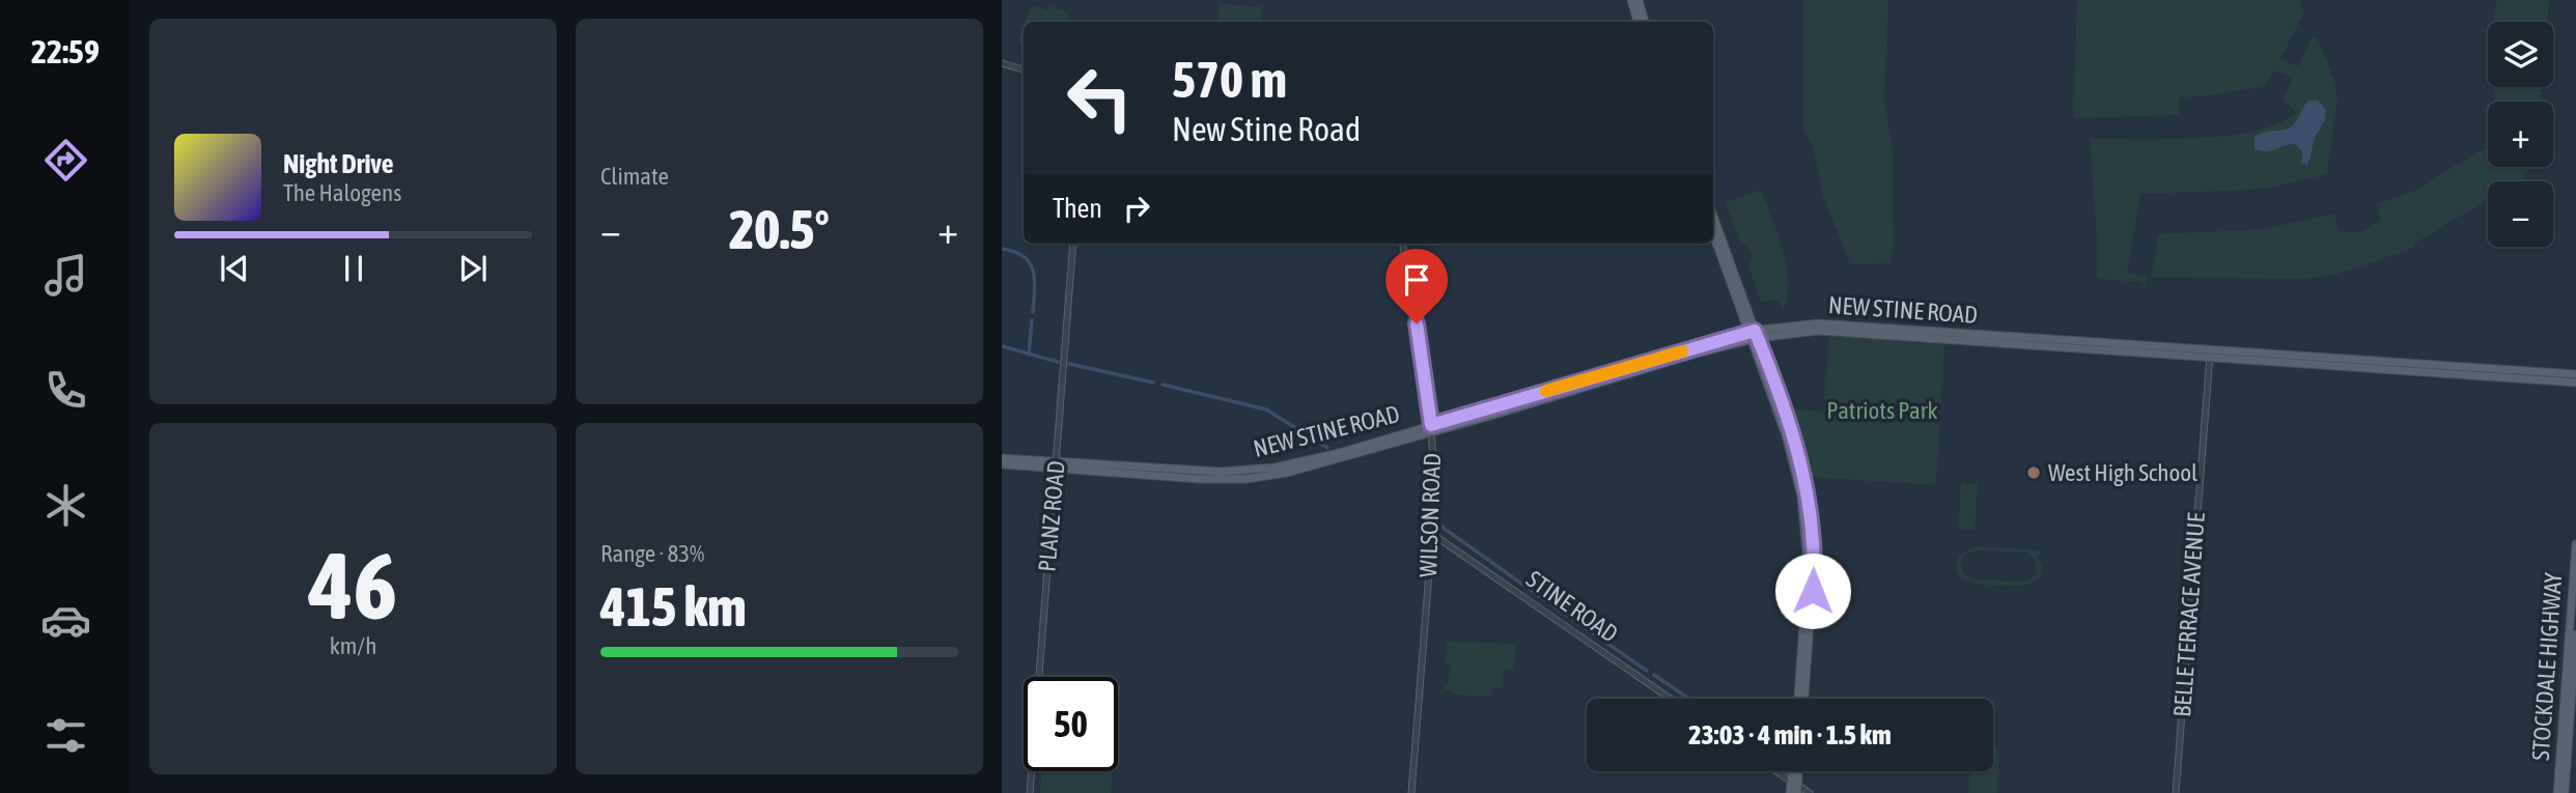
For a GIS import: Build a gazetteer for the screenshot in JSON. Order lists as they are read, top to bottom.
{
  "streets": {
    "main road": ["NEW STINE ROAD", "STOCKDALE HIGHWAY"],
    "street": [
      "WILSON ROAD",
      "PLANZ ROAD",
      "STINE ROAD",
      "BELLE TERRACE AVENUE"
    ]
  },
  "crossings": [
    ["NEW STINE ROAD", "WILSON ROAD"],
    ["NEW STINE ROAD", "PLANZ ROAD"],
    ["NEW STINE ROAD", "BELLE TERRACE AVENUE"],
    ["WILSON ROAD", "STINE ROAD"]
  ],
  "parks": ["Patriots Park"],
  "places": ["West High School"],
  "page": {
    "tabs": "22:59",
    "tile": [
      "Climate",
      ["46", "km/h"],
      ["Range · 83%", "415 km"]
    ],
    "map_buttons": ["+", "−"],
    "turn": ["570 m", "New Stine Road"],
    "song": ["Night Drive", "The Halogens"],
    "then": "Then",
    "heat": ["−", "20.5°", "+"],
    "limit": "50",
    "trip": "23:03 · 4 min · 1.5 km"
  }
}
